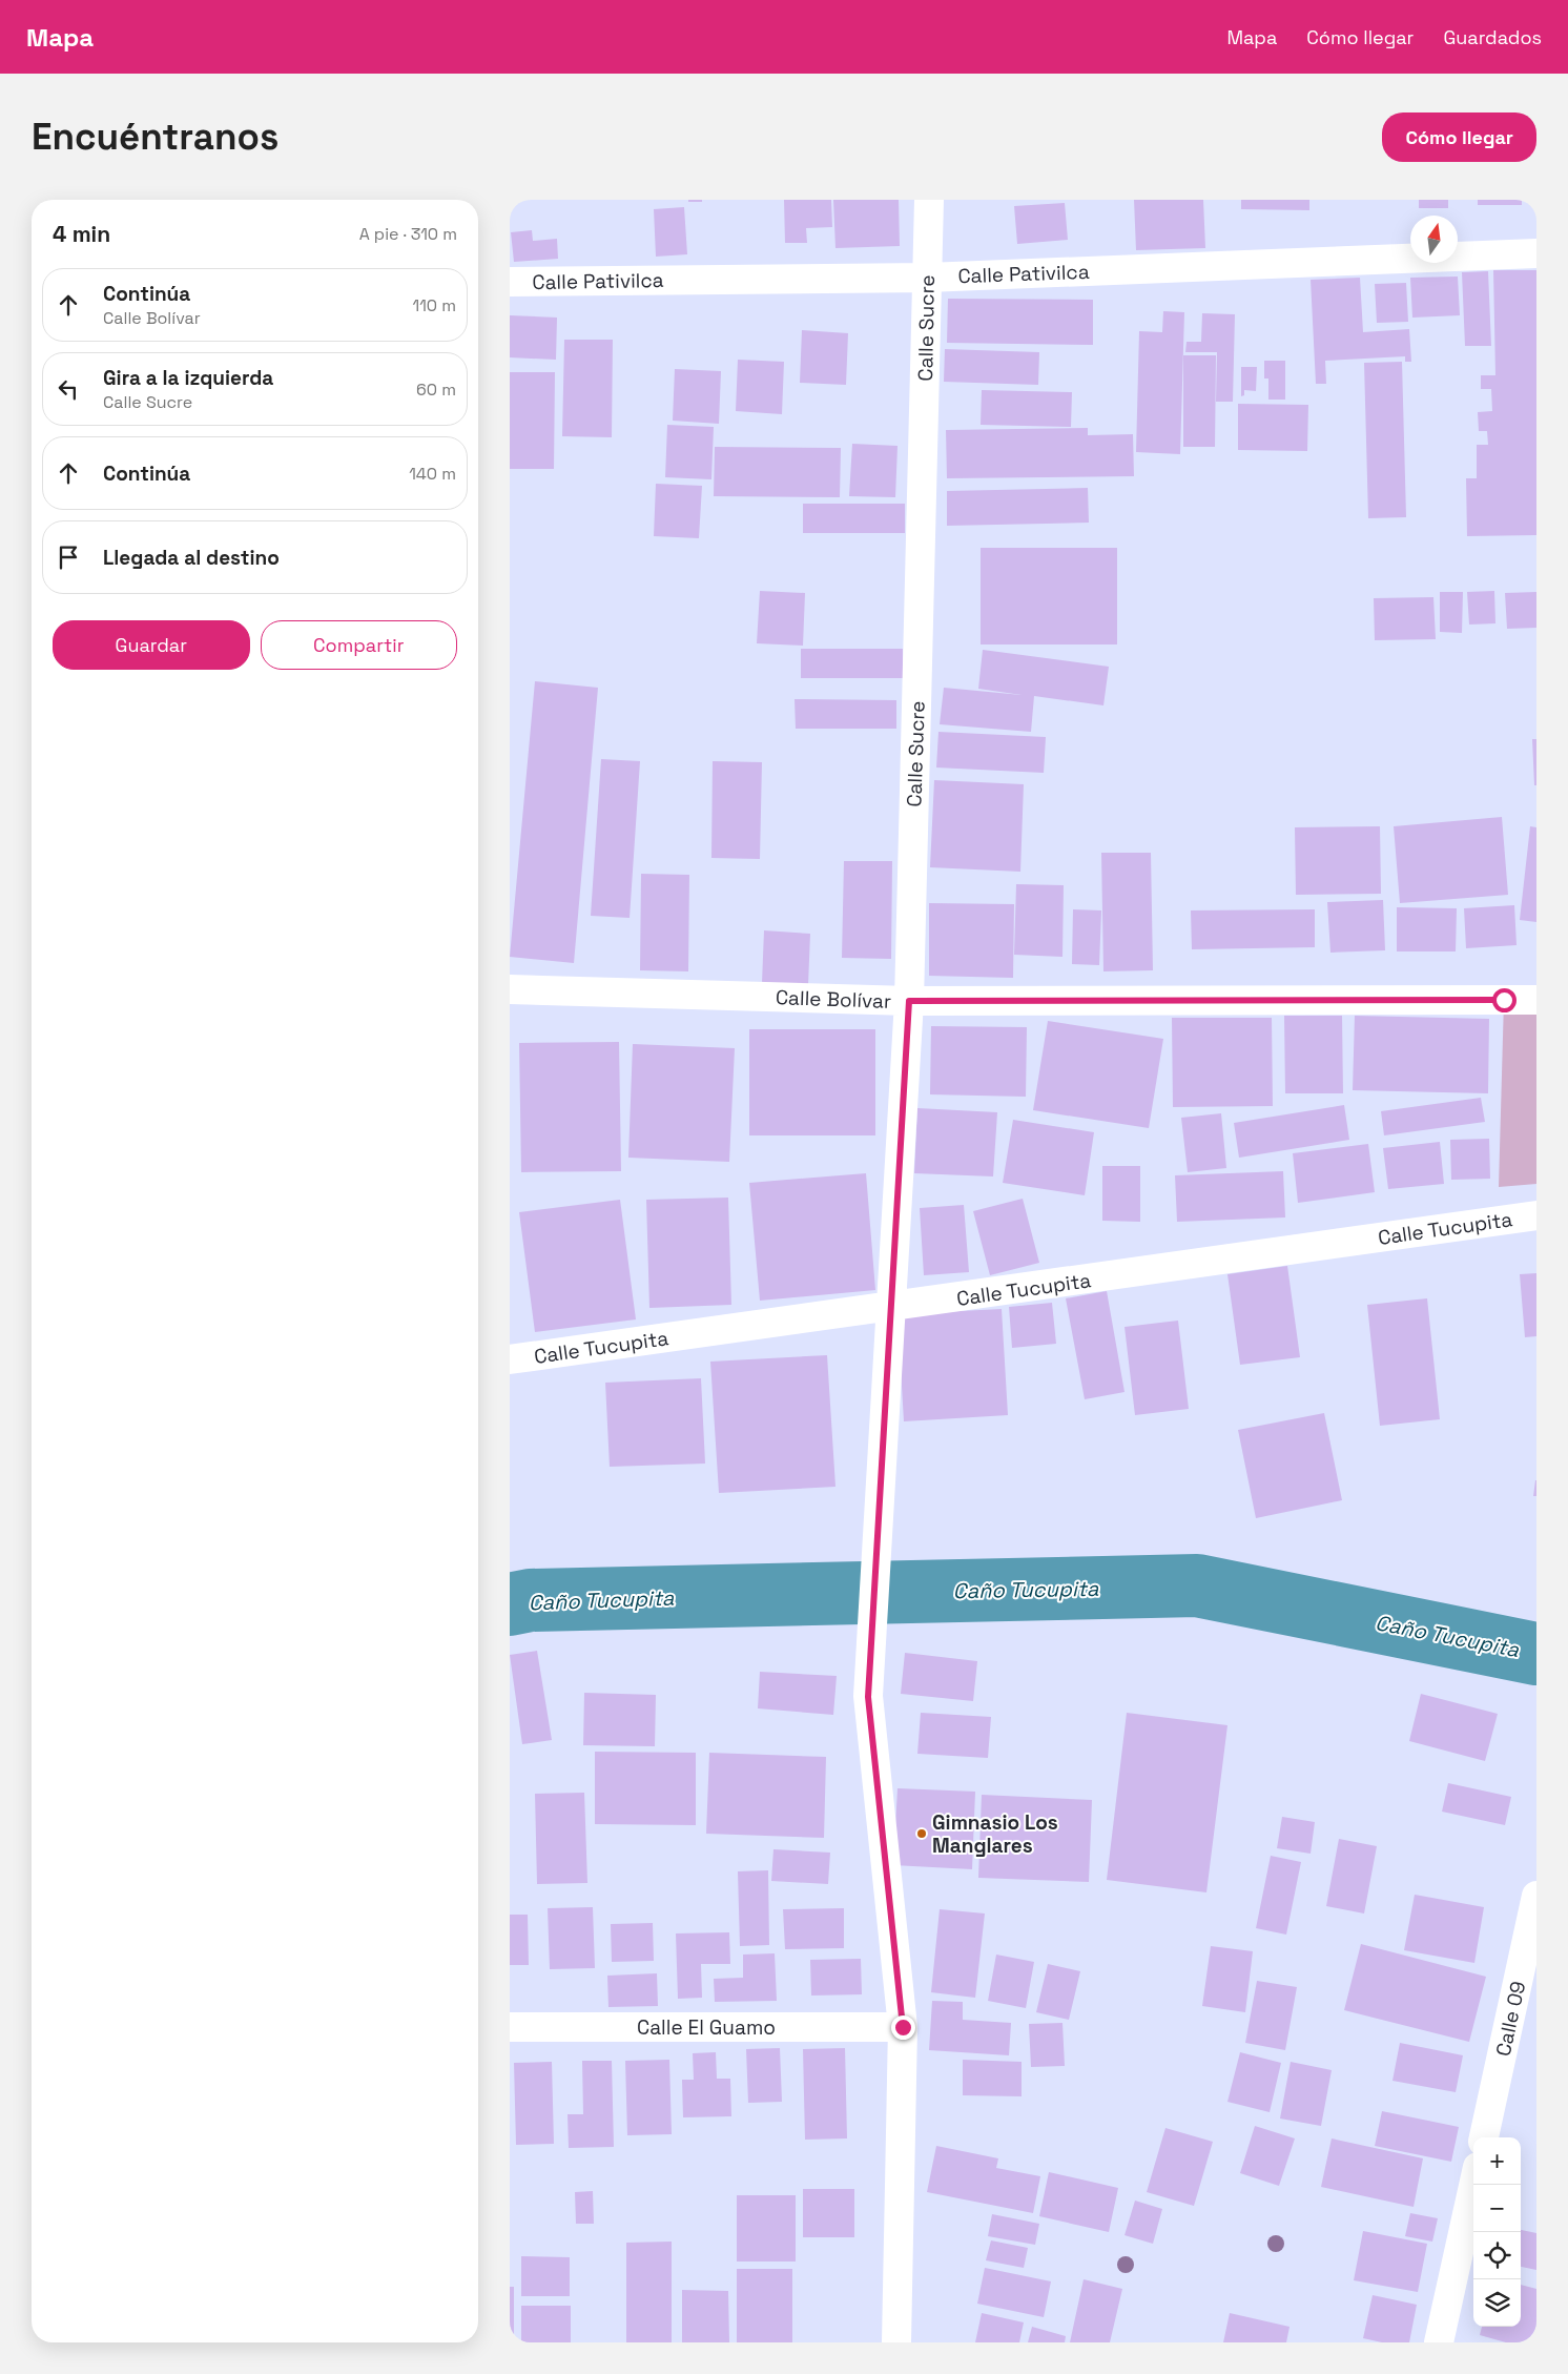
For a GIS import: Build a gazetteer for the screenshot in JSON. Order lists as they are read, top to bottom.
{
  "streets": {
    "street": [
      "Calle Pativilca",
      "Calle Sucre",
      "Calle Bolívar",
      "Calle Tucupita",
      "Calle 09",
      "Calle El Guamo"
    ]
  },
  "crossings": [
    ["Calle Pativilca", "Calle Sucre"],
    ["Calle Sucre", "Calle Bolívar"],
    ["Calle Sucre", "Calle Tucupita"],
    ["Calle Sucre", "Calle El Guamo"]
  ],
  "water": ["Caño Tucupita"],
  "places": ["Gimnasio Los Manglares"],
  "north": "top",
  "page": {
    "header": "Mapa",
    "nav": ["Mapa", "Cómo llegar", "Guardados"],
    "buttons": [
      "Cómo llegar",
      ["Guardar", "Compartir"]
    ],
    "title": "Encuéntranos",
    "heading": ["4 min", "A pie · 310 m"],
    "list": [
      ["Continúa", "Calle Bolívar", "110 m"],
      ["Gira a la izquierda", "Calle Sucre", "60 m"],
      ["Continúa", "140 m"],
      "Llegada al destino"
    ],
    "map_buttons": ["+", "−"]
  }
}
